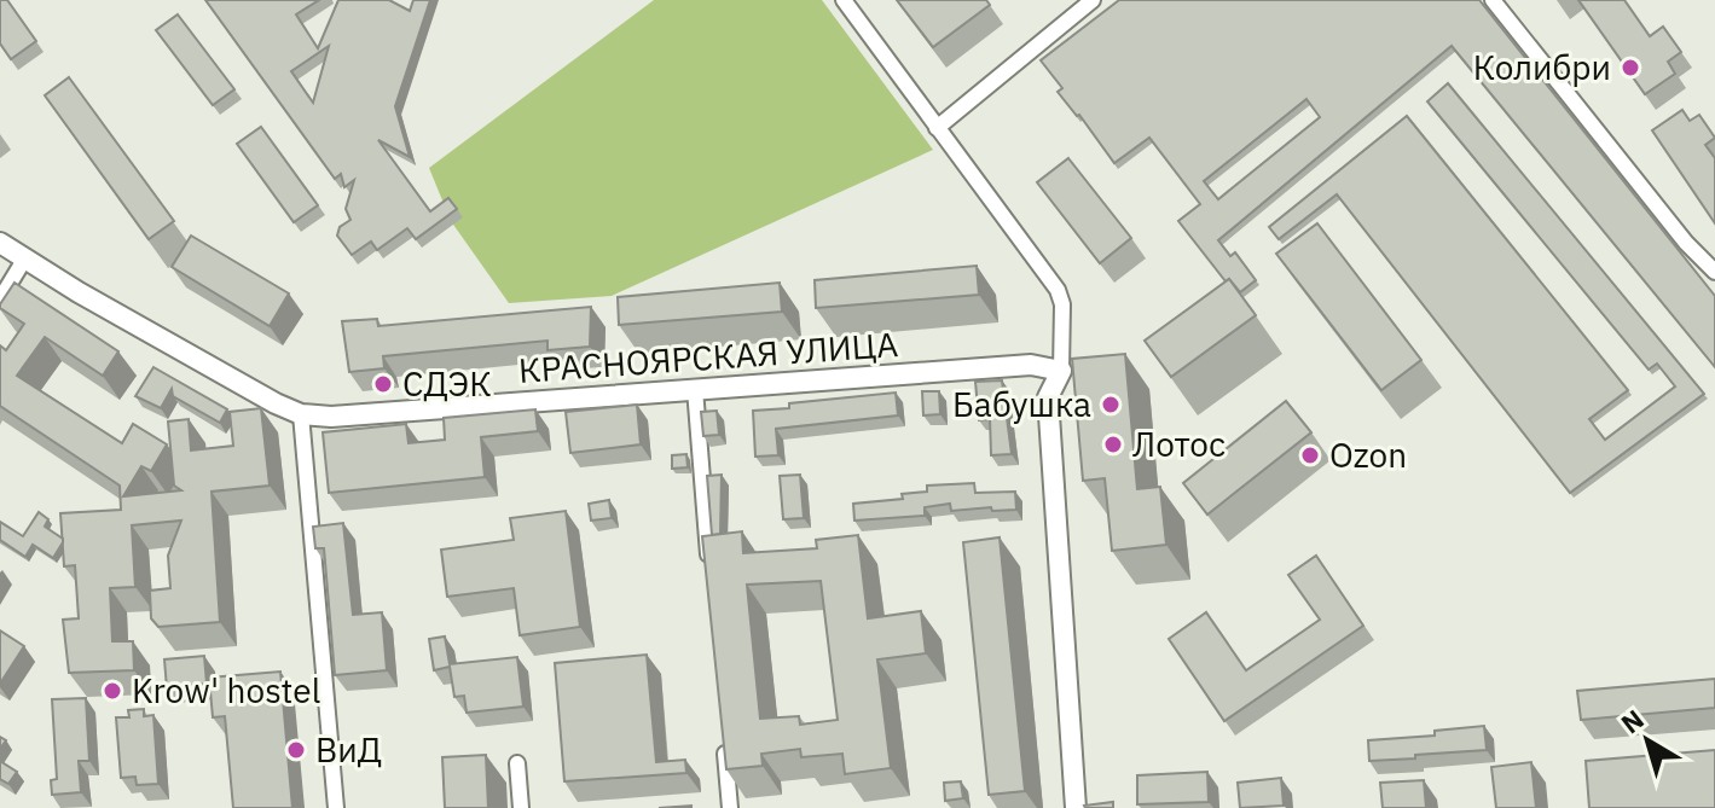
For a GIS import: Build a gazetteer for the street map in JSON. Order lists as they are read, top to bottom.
{
  "streets": {
    "street": ["КРАСНОЯРСКАЯ УЛИЦА"]
  },
  "places": [
    "Колибри",
    "СДЭК",
    "Бабушка",
    "Лотос",
    "Ozon",
    "Krow' hostel",
    "ВиД"
  ],
  "north": "top left"
}
